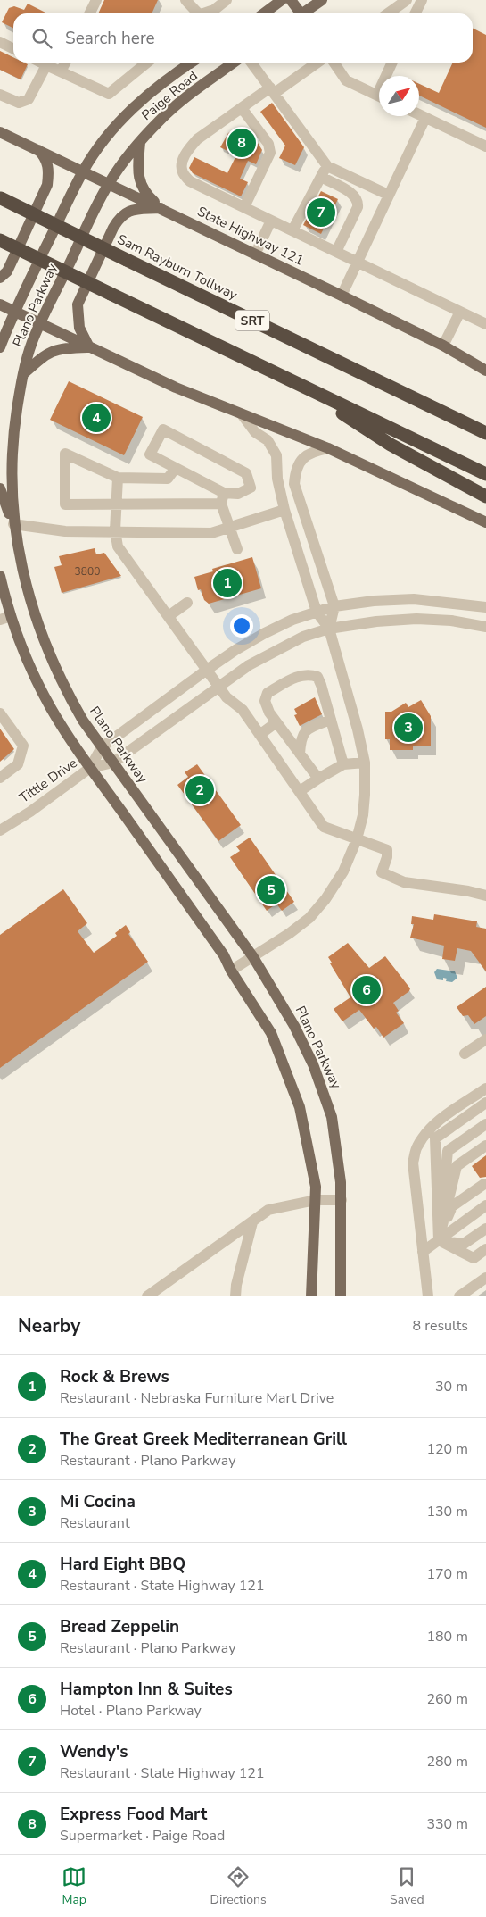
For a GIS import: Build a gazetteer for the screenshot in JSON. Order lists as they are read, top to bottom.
{
  "streets": {
    "highway": ["Sam Rayburn Tollway", "SRT"],
    "main road": ["Paige Road", "State Highway 121", "Plano Parkway"],
    "street": ["Tittle Drive"]
  },
  "crossings": [
    ["Paige Road", "State Highway 121"],
    ["Paige Road", "Plano Parkway"],
    ["State Highway 121", "Plano Parkway"]
  ],
  "house_numbers": ["3800"],
  "north": "top right",
  "page": {
    "search": "Search here",
    "pins": [
      "8",
      "7",
      "4",
      "1",
      "3",
      "2",
      "5",
      "6"
    ],
    "heading": ["Nearby", "8 results"],
    "list": [
      {
        "mark": "1",
        "name": "Rock & Brews",
        "note": "Restaurant · Nebraska Furniture Mart Drive",
        "value": "30 m"
      },
      {
        "mark": "2",
        "name": "The Great Greek Mediterranean Grill",
        "note": "Restaurant · Plano Parkway",
        "value": "120 m"
      },
      {
        "mark": "3",
        "name": "Mi Cocina",
        "note": "Restaurant",
        "value": "130 m"
      },
      {
        "mark": "4",
        "name": "Hard Eight BBQ",
        "note": "Restaurant · State Highway 121",
        "value": "170 m"
      },
      {
        "mark": "5",
        "name": "Bread Zeppelin",
        "note": "Restaurant · Plano Parkway",
        "value": "180 m"
      },
      {
        "mark": "6",
        "name": "Hampton Inn & Suites",
        "note": "Hotel · Plano Parkway",
        "value": "260 m"
      },
      {
        "mark": "7",
        "name": "Wendy's",
        "note": "Restaurant · State Highway 121",
        "value": "280 m"
      },
      {
        "mark": "8",
        "name": "Express Food Mart",
        "note": "Supermarket · Paige Road",
        "value": "330 m"
      }
    ],
    "nav": ["Map", "Directions", "Saved"]
  }
}
